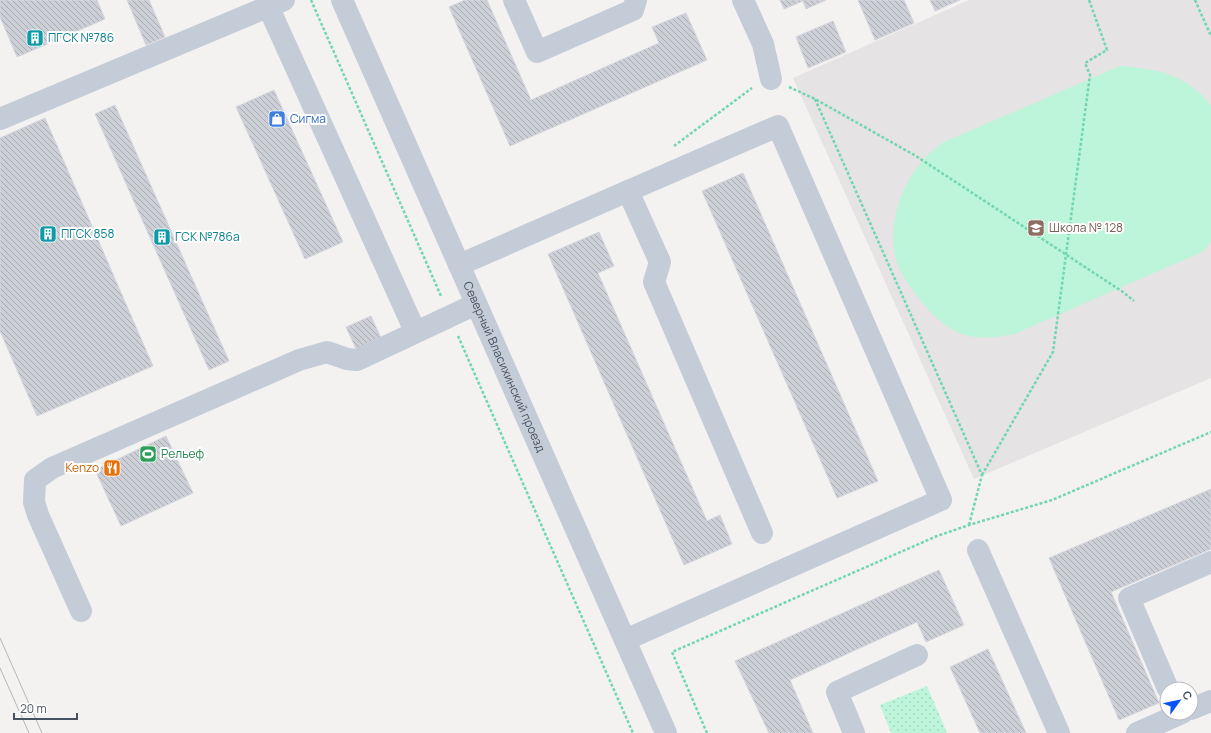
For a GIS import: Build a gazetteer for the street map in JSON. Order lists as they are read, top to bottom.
{
  "streets": {
    "street": ["Северный Власихинский проезд"]
  },
  "places": {
    "building": ["ПГСК №786", "ПГСК 858", "ГСК №786а"],
    "shop": ["Сигма"],
    "school or university": ["Школа № 128"],
    "sports": ["Рельеф"],
    "restaurant": ["Kenzo"]
  },
  "scale_bar": "20 m",
  "north": "top right"
}
